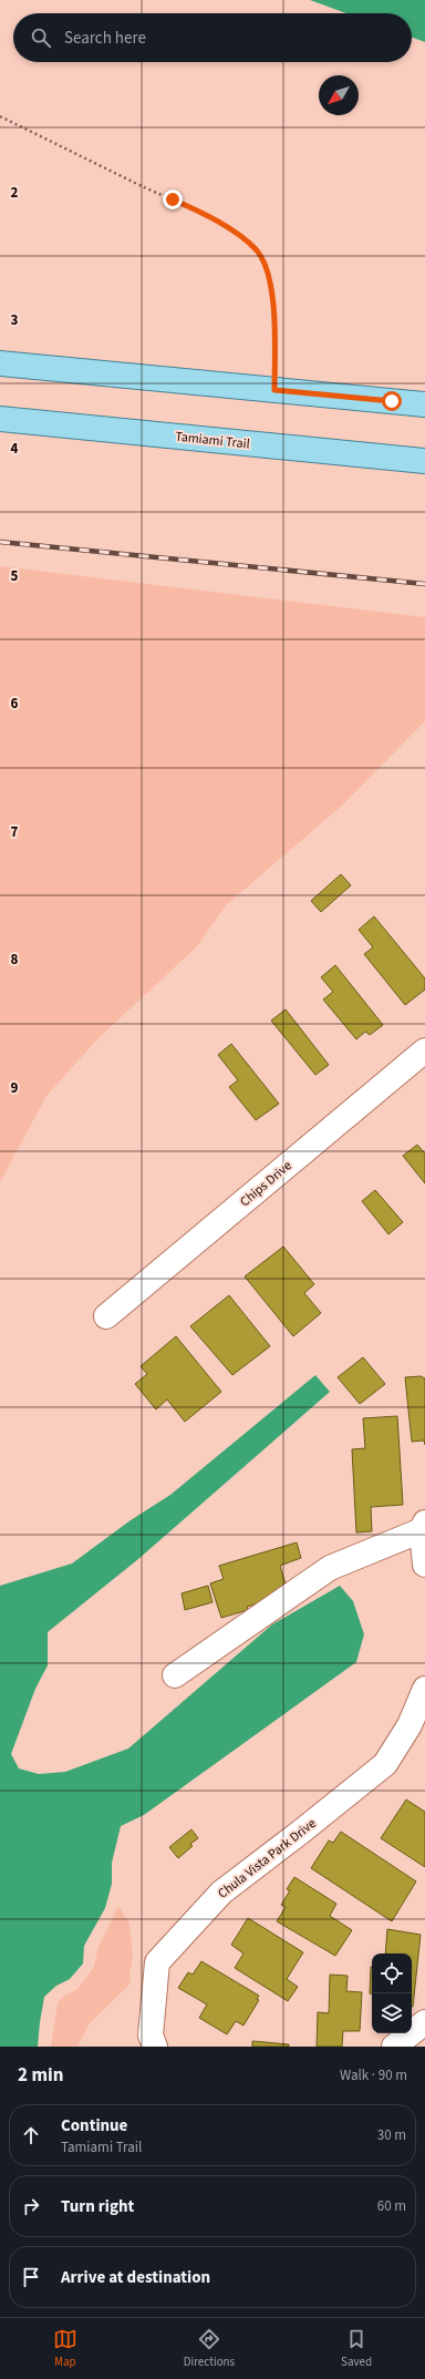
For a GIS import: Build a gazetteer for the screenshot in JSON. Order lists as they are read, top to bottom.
{
  "streets": {
    "main road": ["Tamiami Trail"],
    "street": ["Chips Drive", "Chula Vista Park Drive"]
  },
  "north": "bottom left",
  "page": {
    "search": "Search here",
    "heading": ["2 min", "Walk · 90 m"],
    "list": [
      ["Continue", "Tamiami Trail", "30 m"],
      ["Turn right", "60 m"],
      "Arrive at destination"
    ],
    "nav": ["Map", "Directions", "Saved"]
  },
  "grid": {
    "rows": [
      "2",
      "3",
      "4",
      "5",
      "6",
      "7",
      "8",
      "9"
    ]
  }
}
